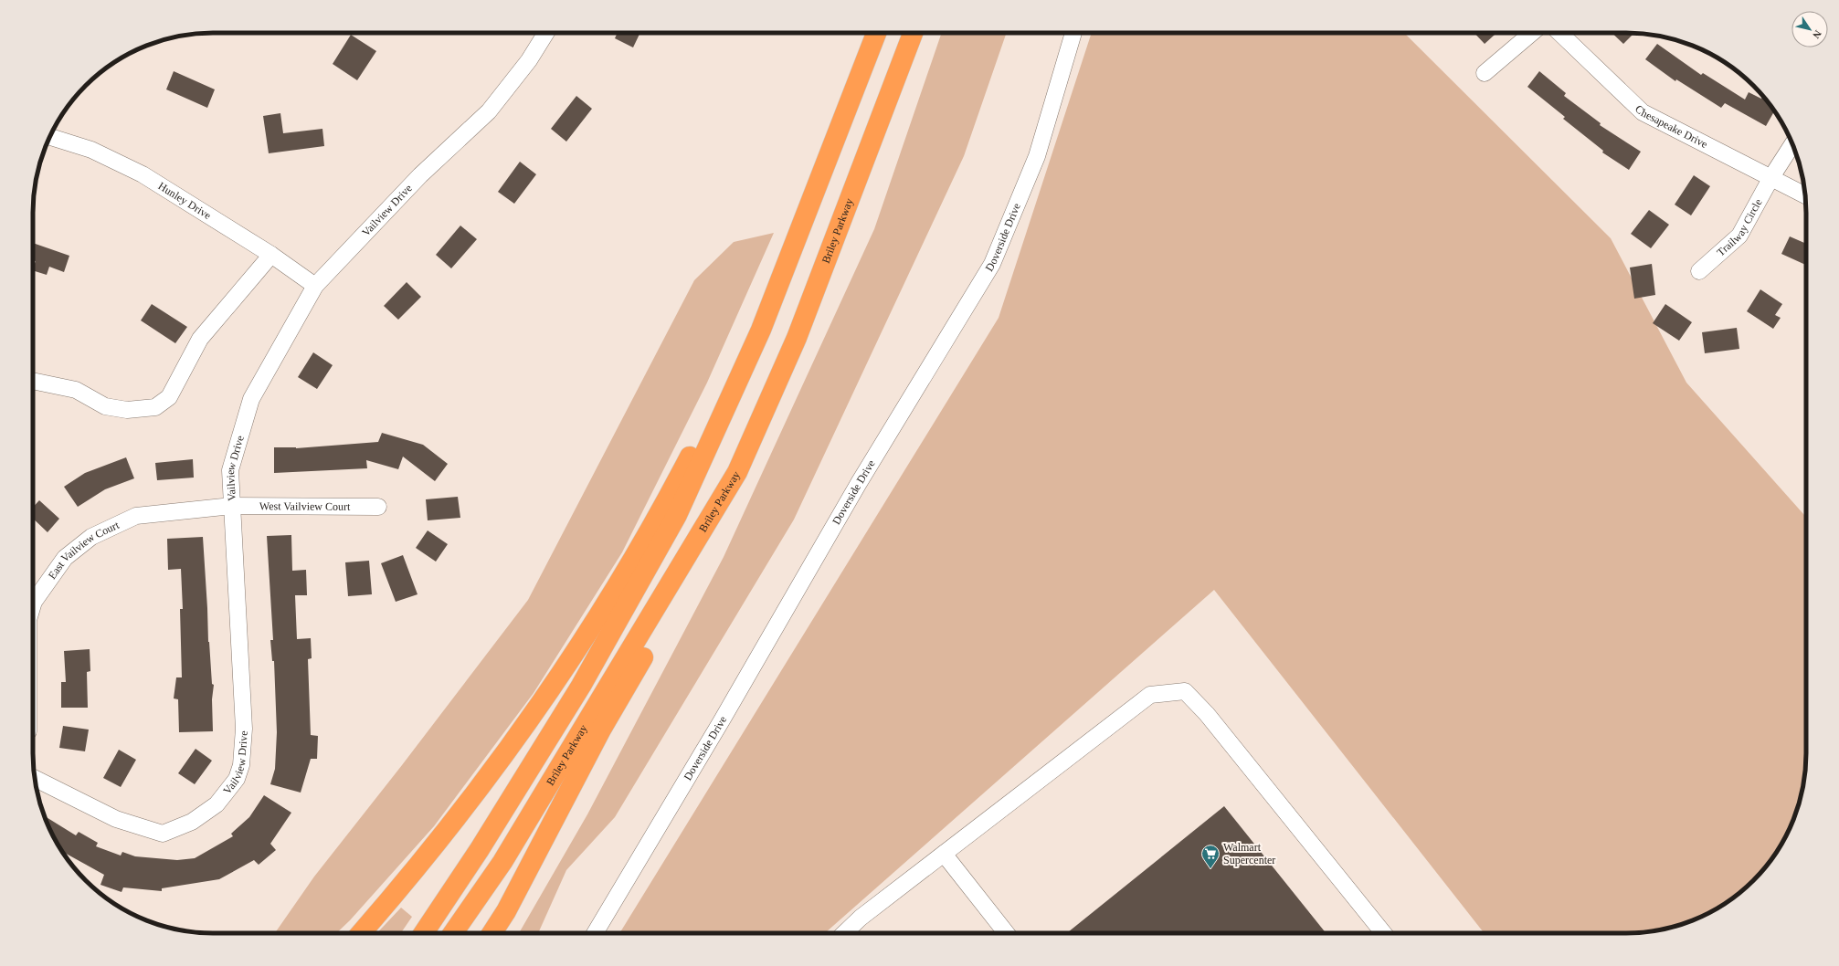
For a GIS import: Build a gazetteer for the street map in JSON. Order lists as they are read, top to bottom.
{
  "streets": {
    "highway": ["Briley Parkway"],
    "street": [
      "Chesapeake Drive",
      "Hunley Drive",
      "Vailview Drive",
      "Trailway Circle",
      "Doverside Drive",
      "West Vailview Court",
      "East Vailview Court"
    ]
  },
  "crossings": [
    ["Chesapeake Drive", "Trailway Circle"],
    ["Hunley Drive", "Vailview Drive"],
    ["Vailview Drive", "West Vailview Court"],
    ["Vailview Drive", "East Vailview Court"],
    ["West Vailview Court", "East Vailview Court"]
  ],
  "places": {
    "supermarket": ["Walmart Supercenter"]
  },
  "north": "bottom right"
}
